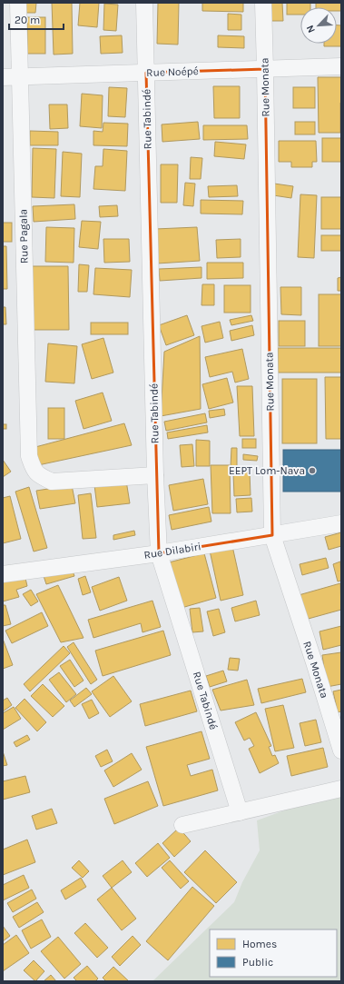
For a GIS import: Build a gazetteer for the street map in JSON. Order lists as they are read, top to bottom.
{
  "streets": {
    "street": [
      "Rue Noépé",
      "Rue Monata",
      "Rue Tabindé",
      "Rue Pagala",
      "Rue Dilabiri"
    ]
  },
  "crossings": [
    ["Rue Noépé", "Rue Monata"],
    ["Rue Noépé", "Rue Tabindé"],
    ["Rue Noépé", "Rue Pagala"],
    ["Rue Monata", "Rue Dilabiri"],
    ["Rue Tabindé", "Rue Pagala"],
    ["Rue Tabindé", "Rue Dilabiri"]
  ],
  "places": ["EEPT Lom-Nava"],
  "legend": ["Homes", "Public"],
  "scale_bar": "20 m",
  "north": "bottom left"
}
